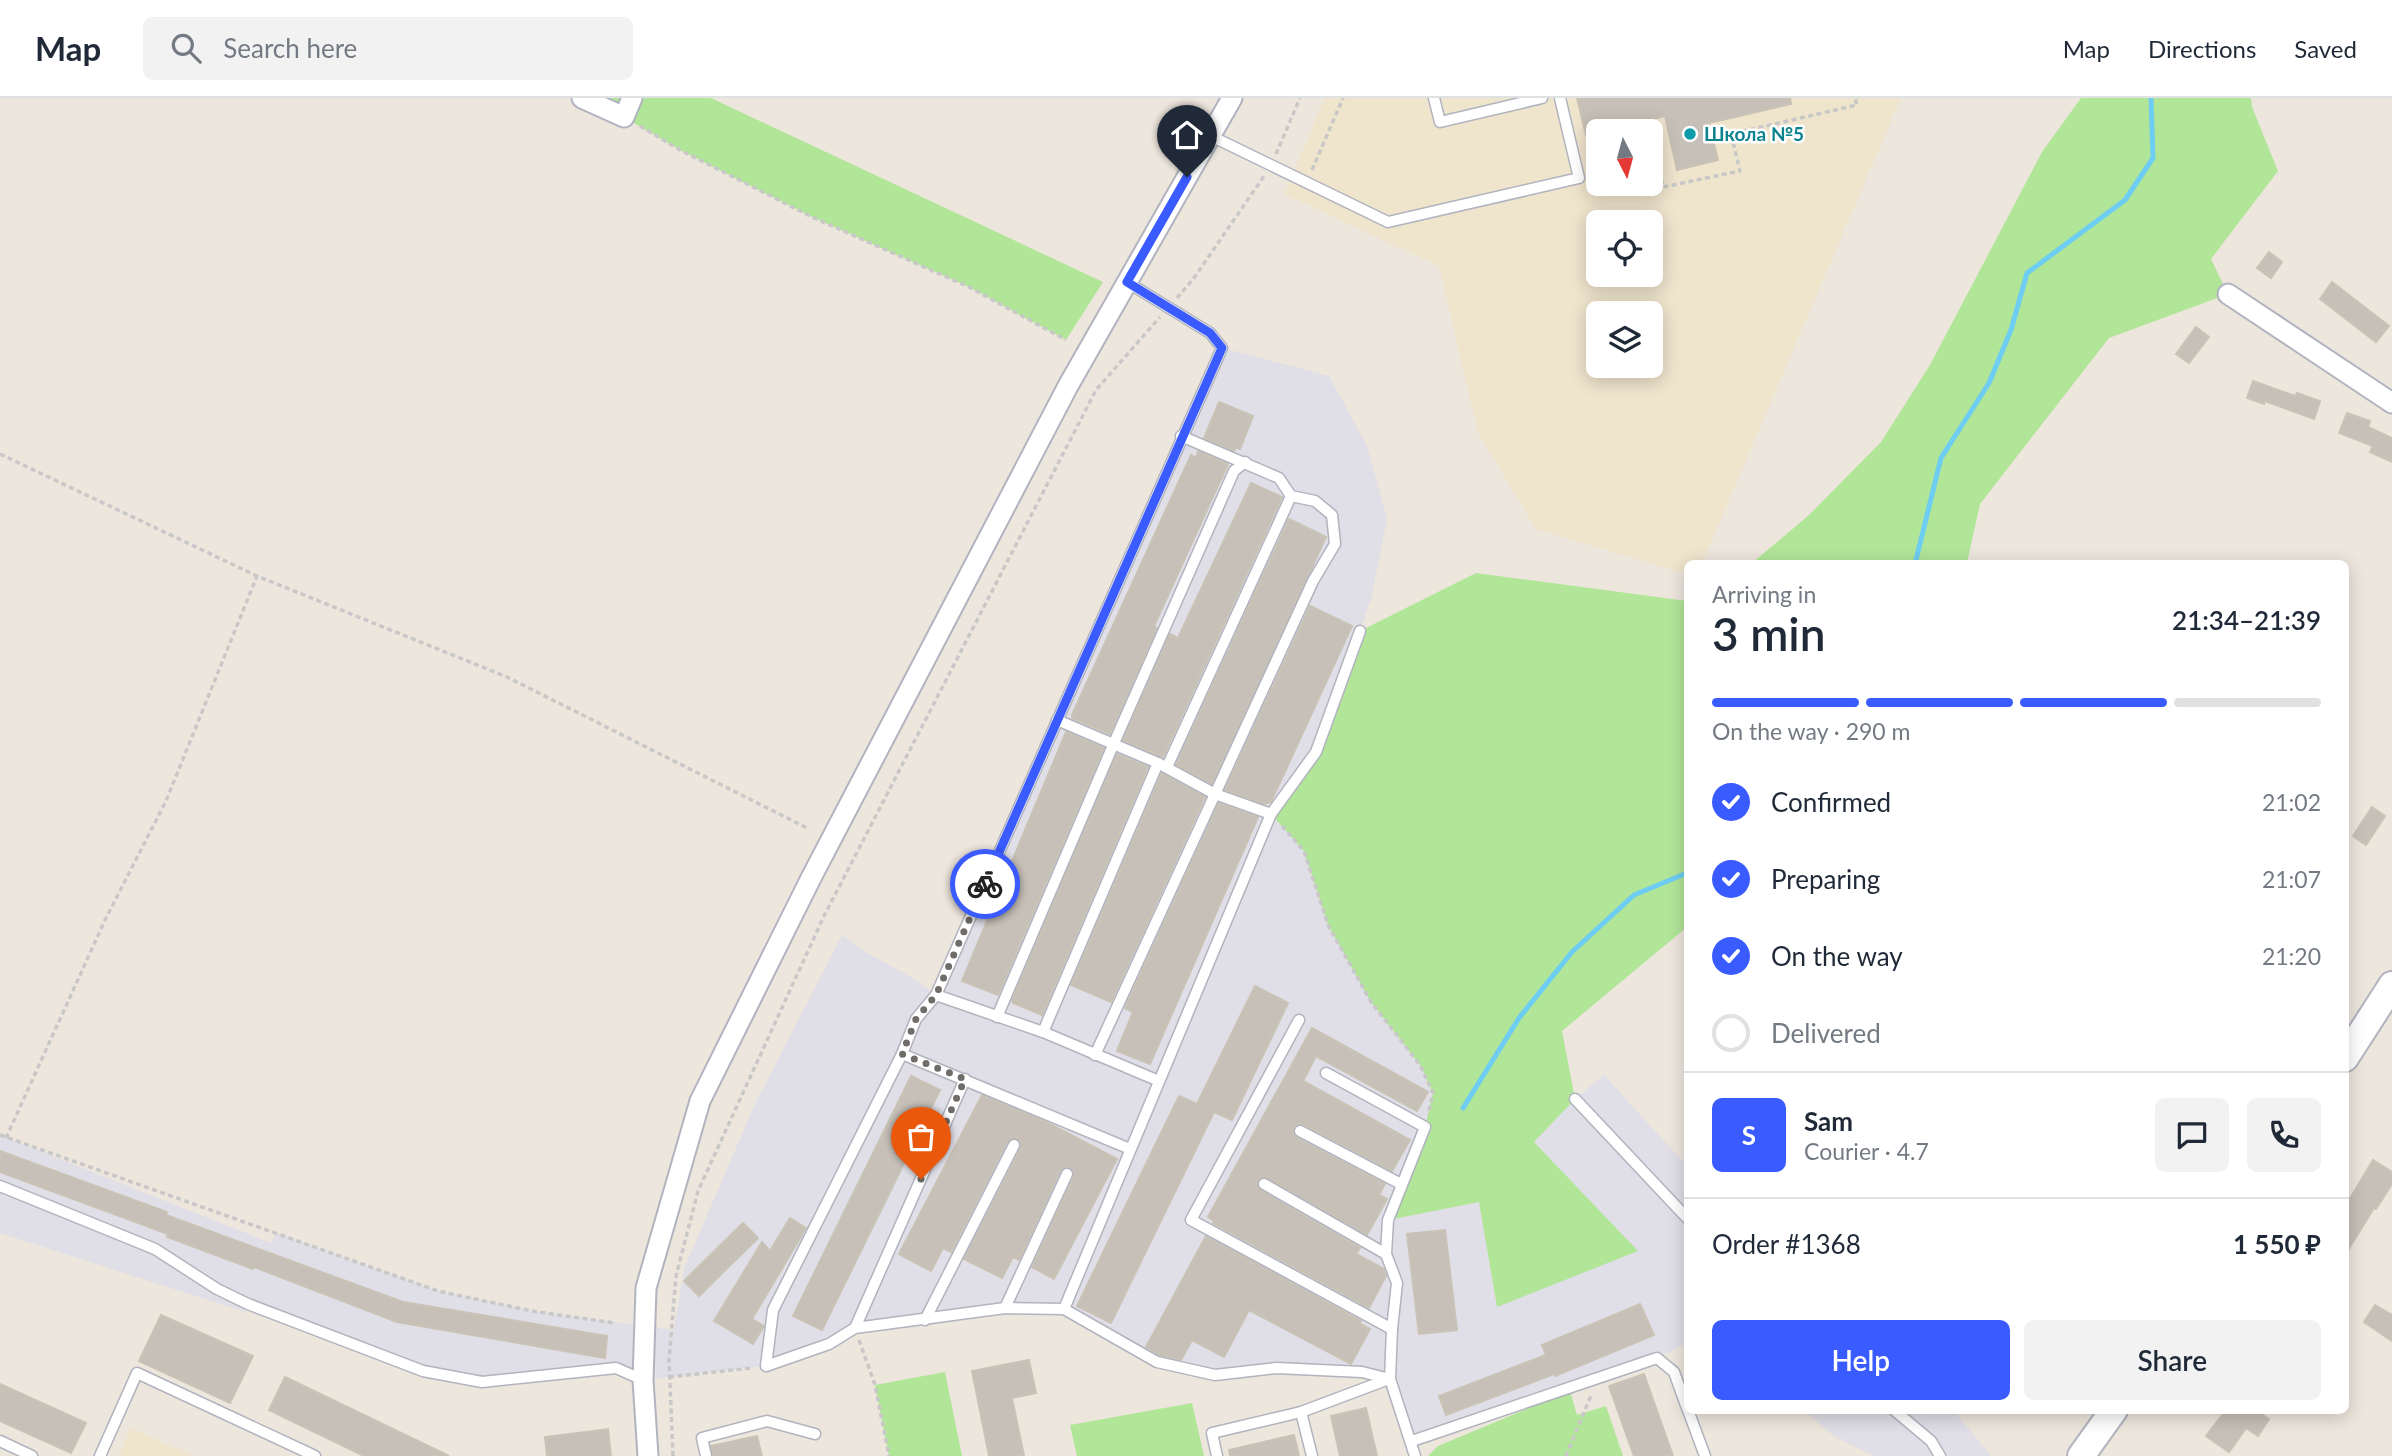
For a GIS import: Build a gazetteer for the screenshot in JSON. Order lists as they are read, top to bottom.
{
  "places": ["Школа №5"],
  "north": "bottom",
  "page": {
    "header": "Map",
    "search": "Search here",
    "nav": ["Map", "Directions", "Saved"],
    "heading": ["3 min", "Arriving in", "21:34–21:39"],
    "panel": [
      "Sam",
      "Courier · 4.7",
      "Order #1368",
      "1 550 ₽"
    ],
    "bar": "On the way · 290 m",
    "list": [
      ["Confirmed", "21:02"],
      ["Preparing", "21:07"],
      ["On the way", "21:20"],
      "Delivered"
    ],
    "round": "S",
    "buttons": ["Help", "Share"]
  }
}
